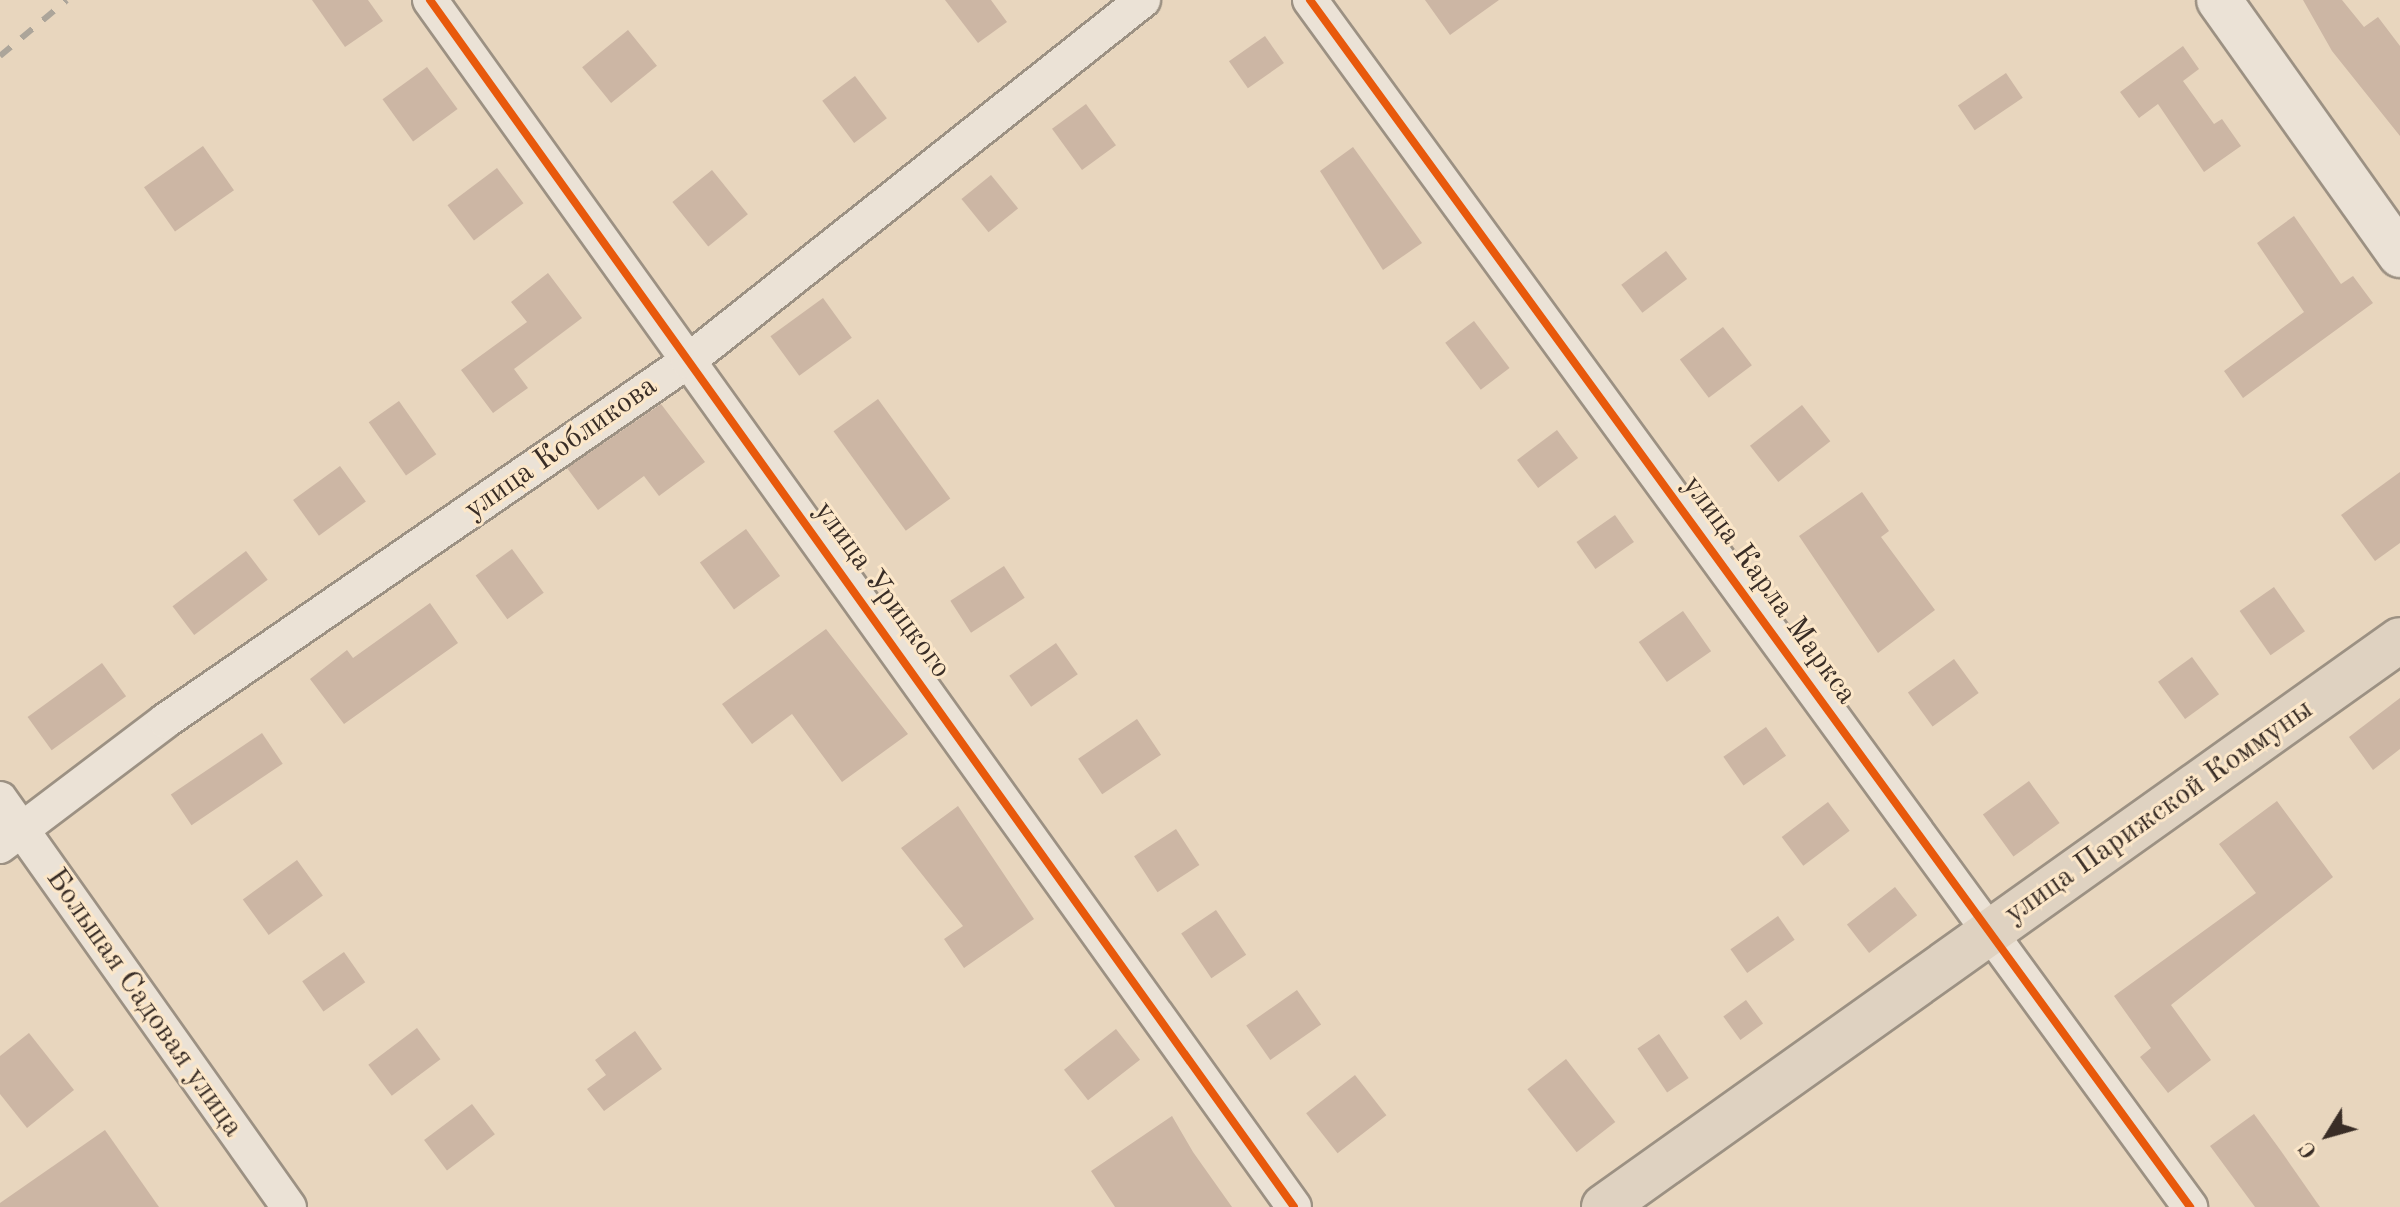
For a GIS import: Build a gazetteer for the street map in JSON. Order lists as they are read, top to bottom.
{
  "streets": {
    "highway": ["улица Парижской Коммуны"],
    "street": [
      "улица Кобликова",
      "улица Урицкого",
      "улица Карла Маркса",
      "Большая Садовая улица"
    ]
  },
  "crossings": [
    ["улица Кобликова", "улица Урицкого"],
    ["улица Кобликова", "Большая Садовая улица"],
    ["улица Карла Маркса", "улица Парижской Коммуны"]
  ],
  "north": "bottom left"
}
